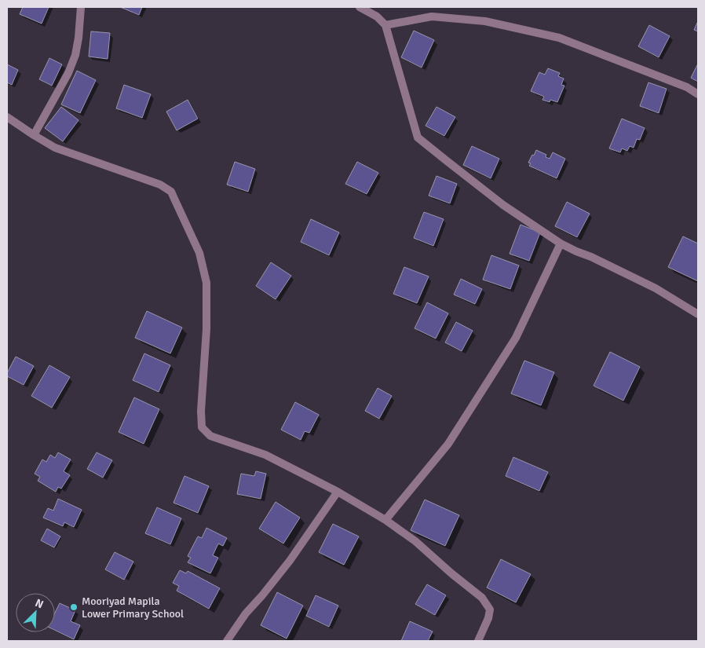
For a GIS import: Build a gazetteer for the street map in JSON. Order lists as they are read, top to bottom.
{
  "places": ["Mooriyad Mapila Lower Primary School"],
  "north": "top right"
}
